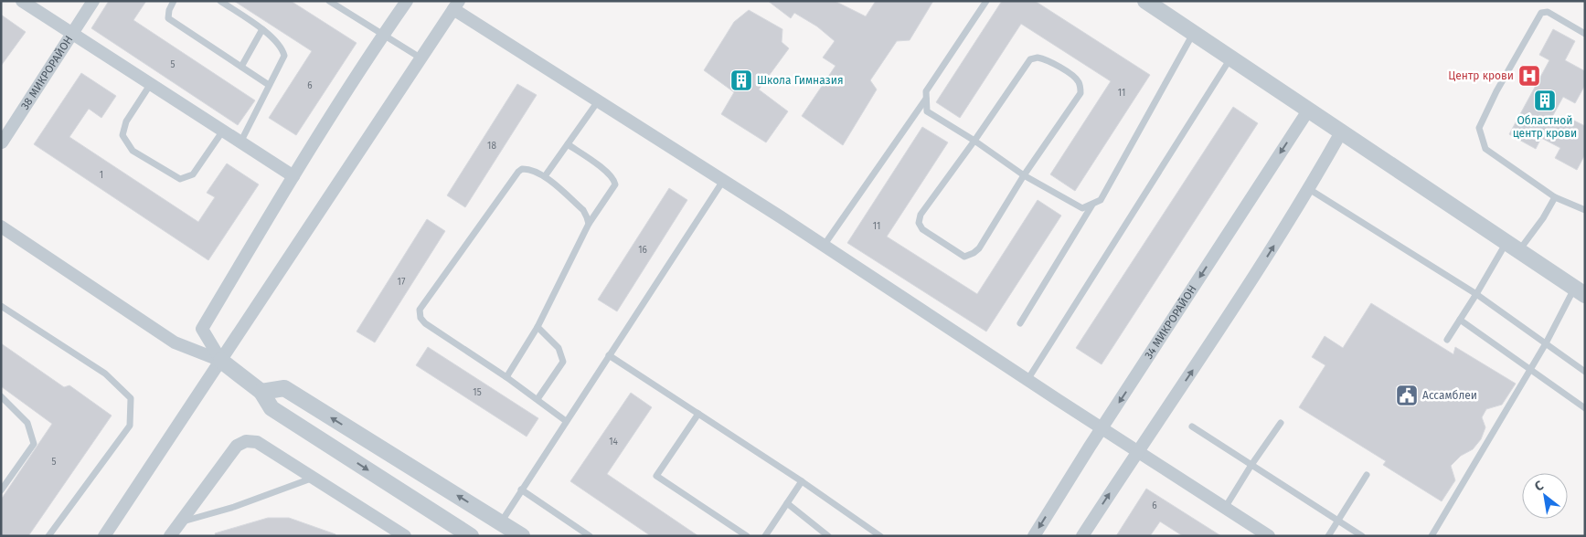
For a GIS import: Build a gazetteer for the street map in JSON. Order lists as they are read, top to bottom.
{
  "streets": {
    "street": ["38 МИКРОРАЙОН", "34 МИКРОРАЙОН"]
  },
  "places": {
    "hospital": ["Центр крови"],
    "building": ["Школа Гимназия", "Областной центр крови"],
    "public building": ["Ассамблеи"]
  },
  "house_numbers": [
    "5",
    "6",
    "11",
    "18",
    "1",
    "11",
    "16",
    "17",
    "15",
    "14",
    "5",
    "6"
  ],
  "north": "top left"
}
